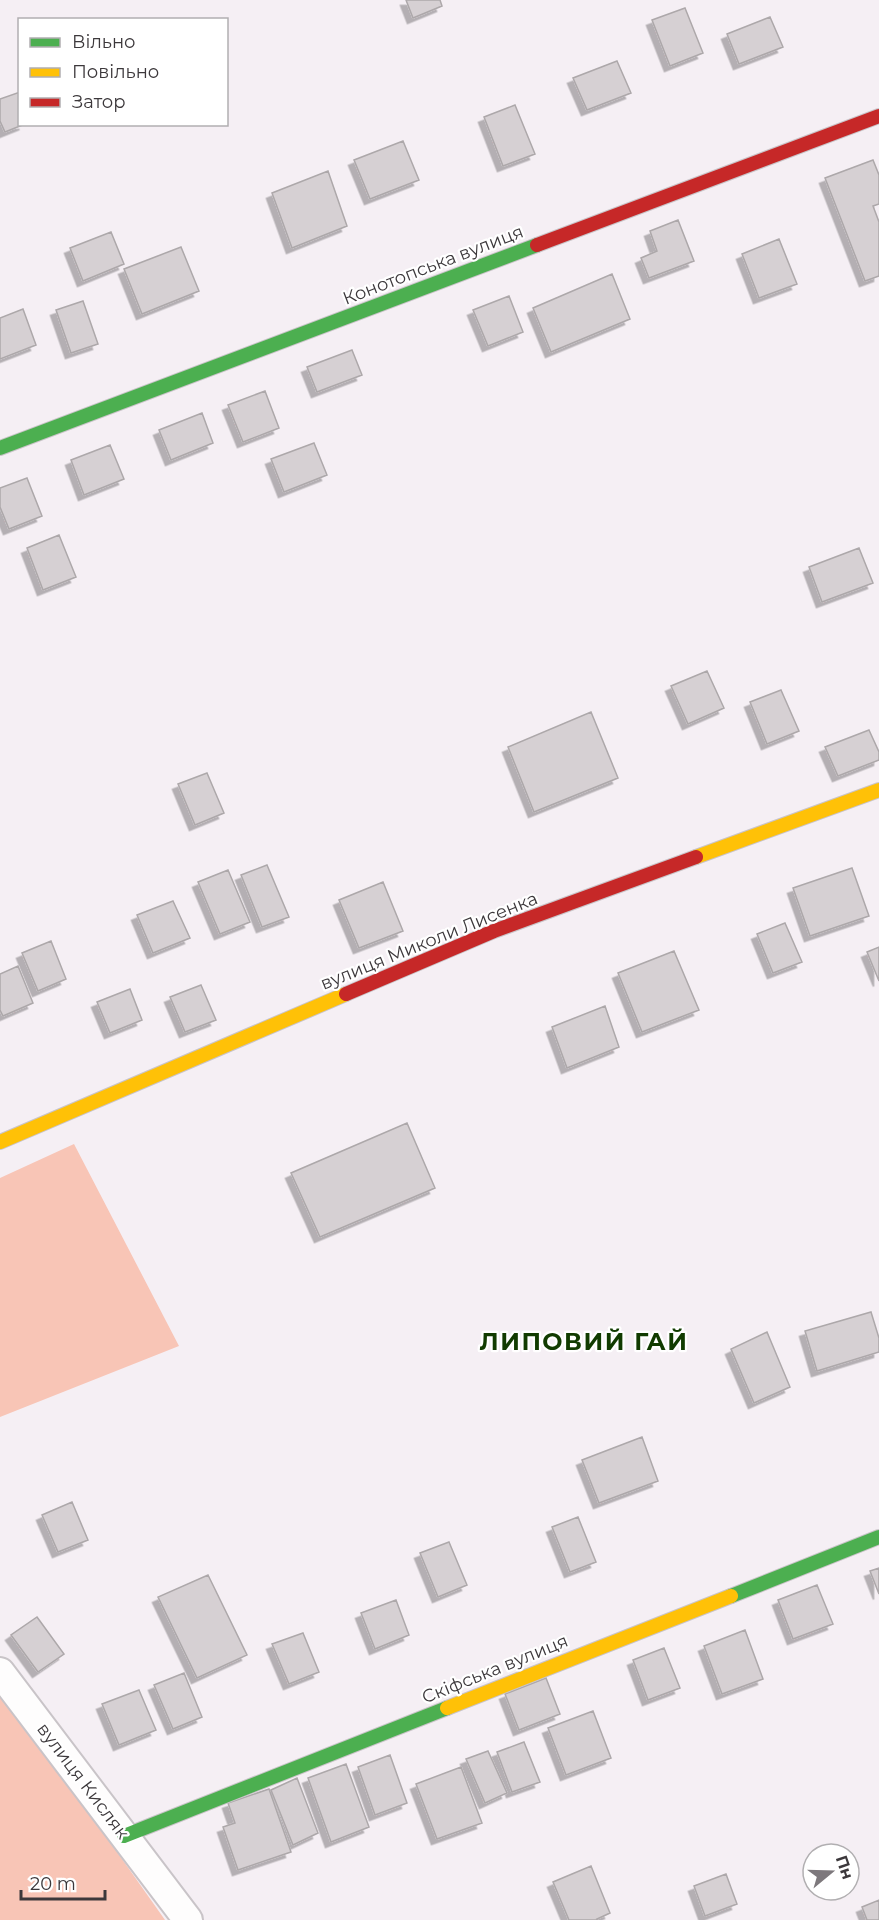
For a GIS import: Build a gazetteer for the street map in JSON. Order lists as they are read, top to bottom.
{
  "streets": {
    "street": [
      "Конотопська вулиця",
      "вулиця Миколи Лисенка",
      "Скіфська вулиця",
      "вулиця Кисляк"
    ]
  },
  "crossings": [
    ["Скіфська вулиця", "вулиця Кисляк"]
  ],
  "districts": ["ЛИПОВИЙ ГАЙ"],
  "legend": ["Вільно", "Повільно", "Затор"],
  "scale_bar": "20 m",
  "north": "right"
}
